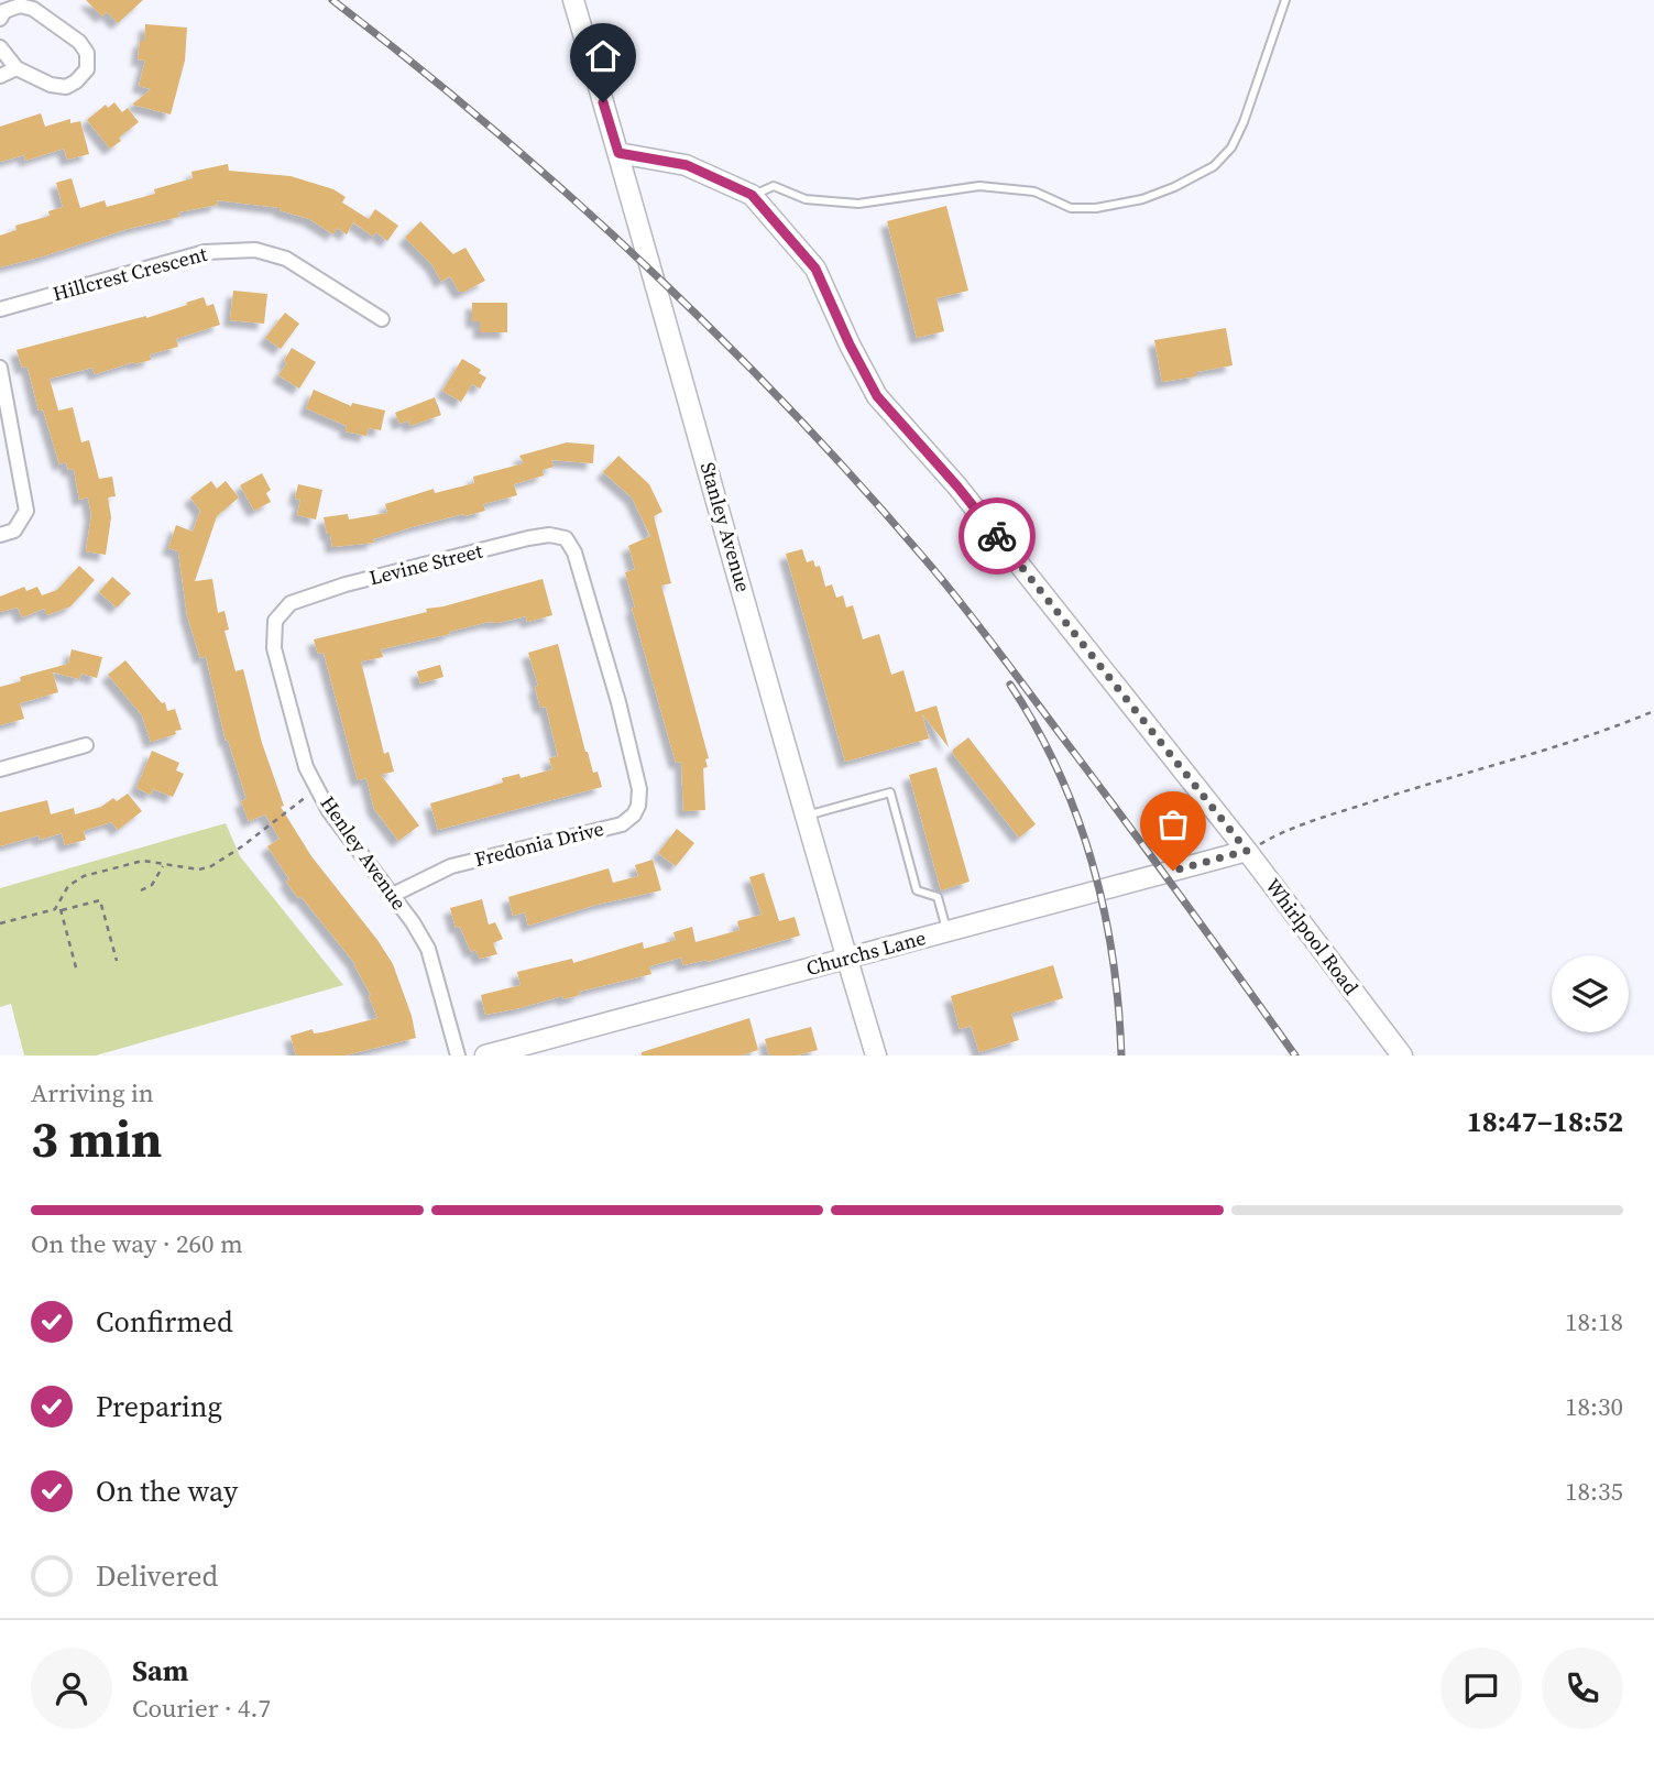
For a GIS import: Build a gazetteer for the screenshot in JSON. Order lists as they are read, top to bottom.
{
  "streets": {
    "street": [
      "Hillcrest Crescent",
      "Stanley Avenue",
      "Levine Street",
      "Fredonia Drive",
      "Henley Avenue",
      "Whirlpool Road",
      "Churchs Lane"
    ]
  },
  "crossings": [
    ["Stanley Avenue", "Whirlpool Road"],
    ["Stanley Avenue", "Churchs Lane"],
    ["Levine Street", "Fredonia Drive"],
    ["Levine Street", "Henley Avenue"],
    ["Fredonia Drive", "Henley Avenue"],
    ["Whirlpool Road", "Churchs Lane"]
  ],
  "page": {
    "heading": ["3 min", "Arriving in", "18:47–18:52"],
    "panel": ["Sam", "Courier · 4.7"],
    "bar": "On the way · 260 m",
    "list": [
      ["Confirmed", "18:18"],
      ["Preparing", "18:30"],
      ["On the way", "18:35"],
      "Delivered"
    ]
  }
}
